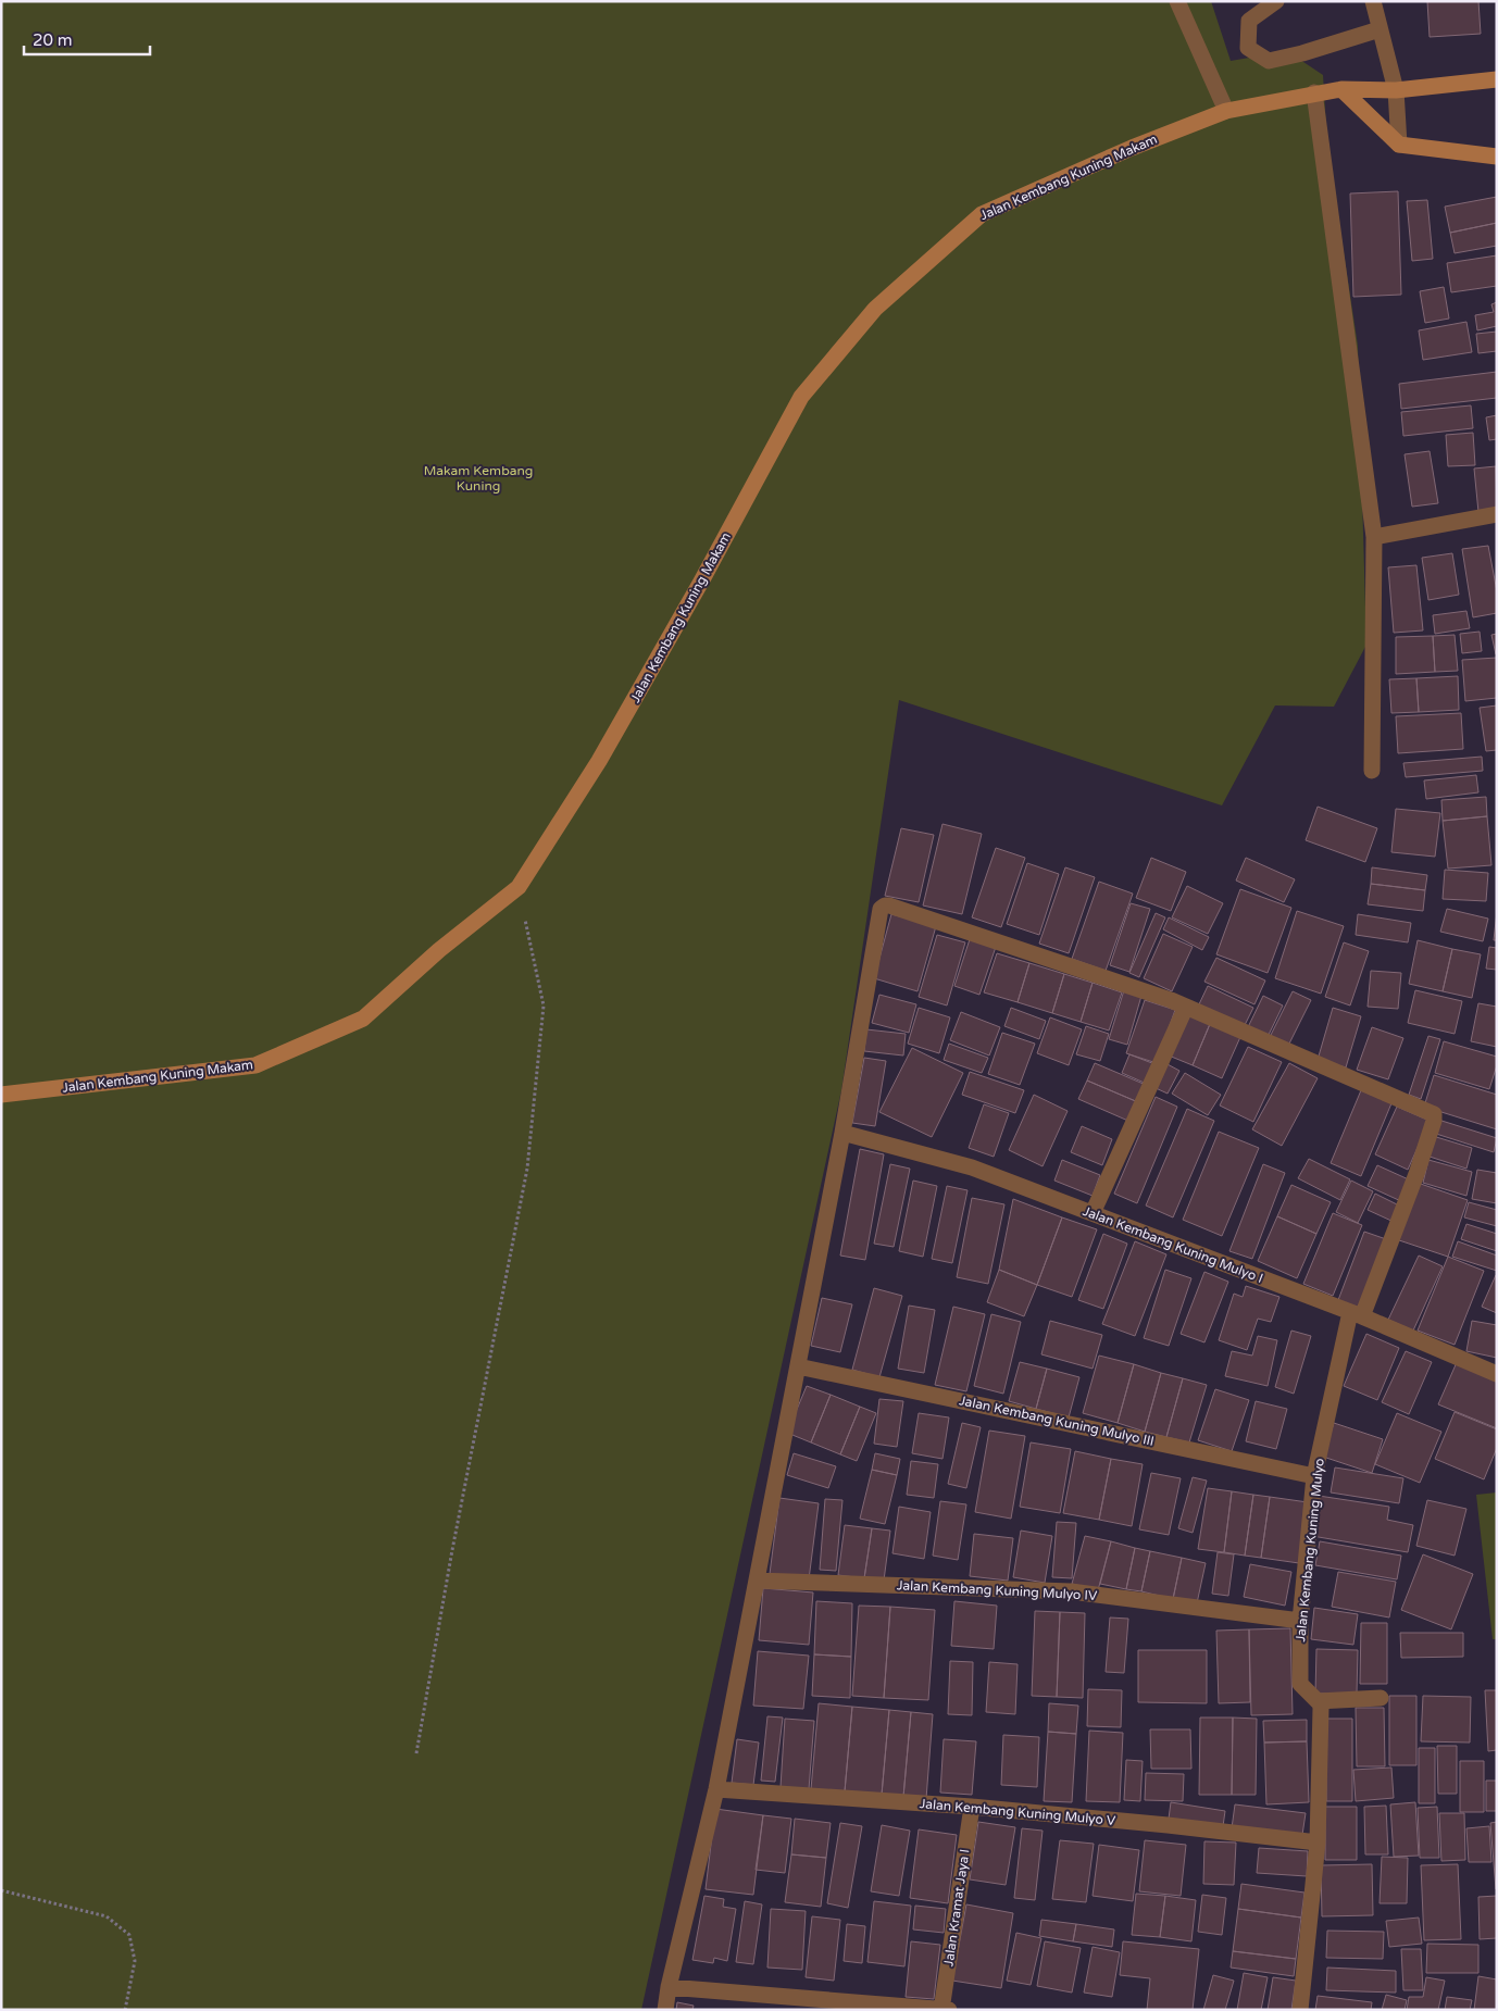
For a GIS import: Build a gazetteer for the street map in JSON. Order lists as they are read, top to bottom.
{
  "streets": {
    "street": [
      "Jalan Kembang Kuning Makam",
      "Jalan Kembang Kuning Mulyo I",
      "Jalan Kembang Kuning Mulyo III",
      "Jalan Kembang Kuning Mulyo",
      "Jalan Kembang Kuning Mulyo IV",
      "Jalan Kembang Kuning Mulyo V",
      "Jalan Kramat Jaya I"
    ]
  },
  "crossings": [
    ["Jalan Kembang Kuning Mulyo I", "Jalan Kembang Kuning Mulyo"],
    ["Jalan Kembang Kuning Mulyo III", "Jalan Kembang Kuning Mulyo"],
    ["Jalan Kembang Kuning Mulyo", "Jalan Kembang Kuning Mulyo IV"],
    ["Jalan Kembang Kuning Mulyo V", "Jalan Kramat Jaya I"]
  ],
  "parks": ["Makam Kembang Kuning"],
  "scale_bar": "20 m"
}
